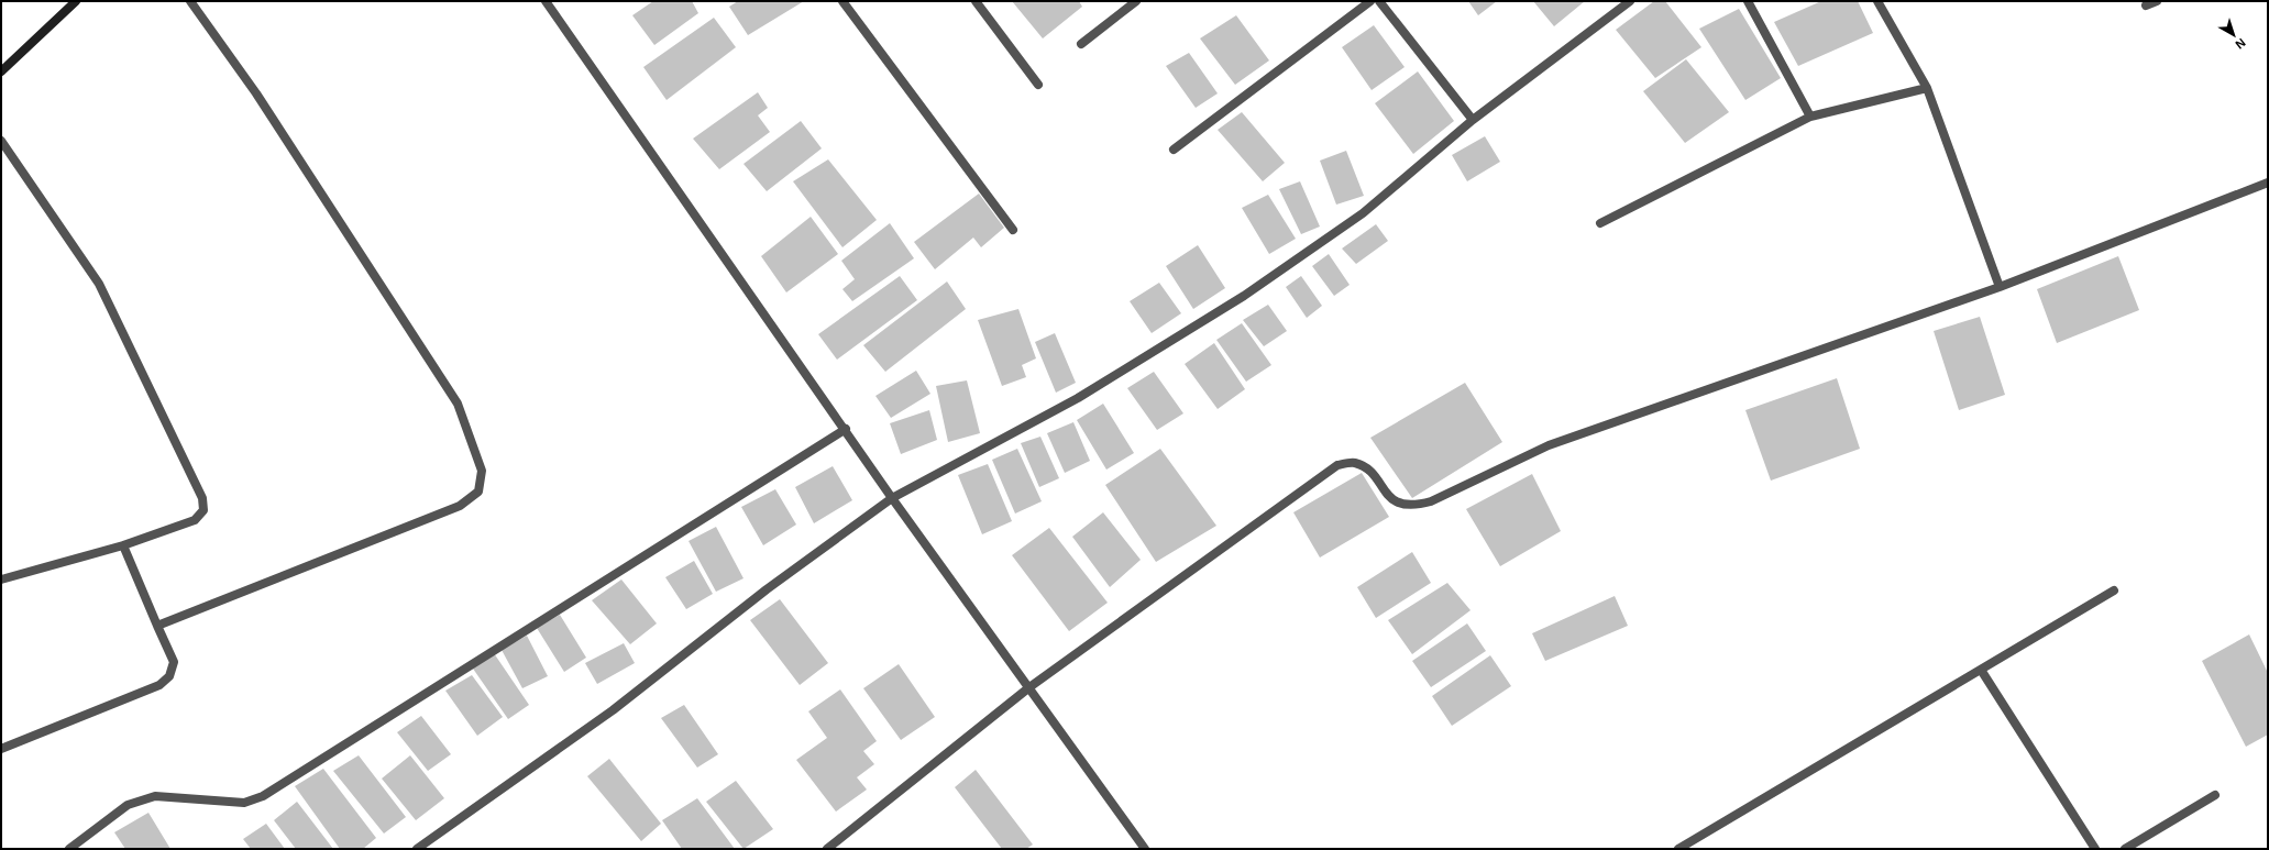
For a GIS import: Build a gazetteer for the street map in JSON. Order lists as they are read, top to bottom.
{
  "north": "bottom right"
}
